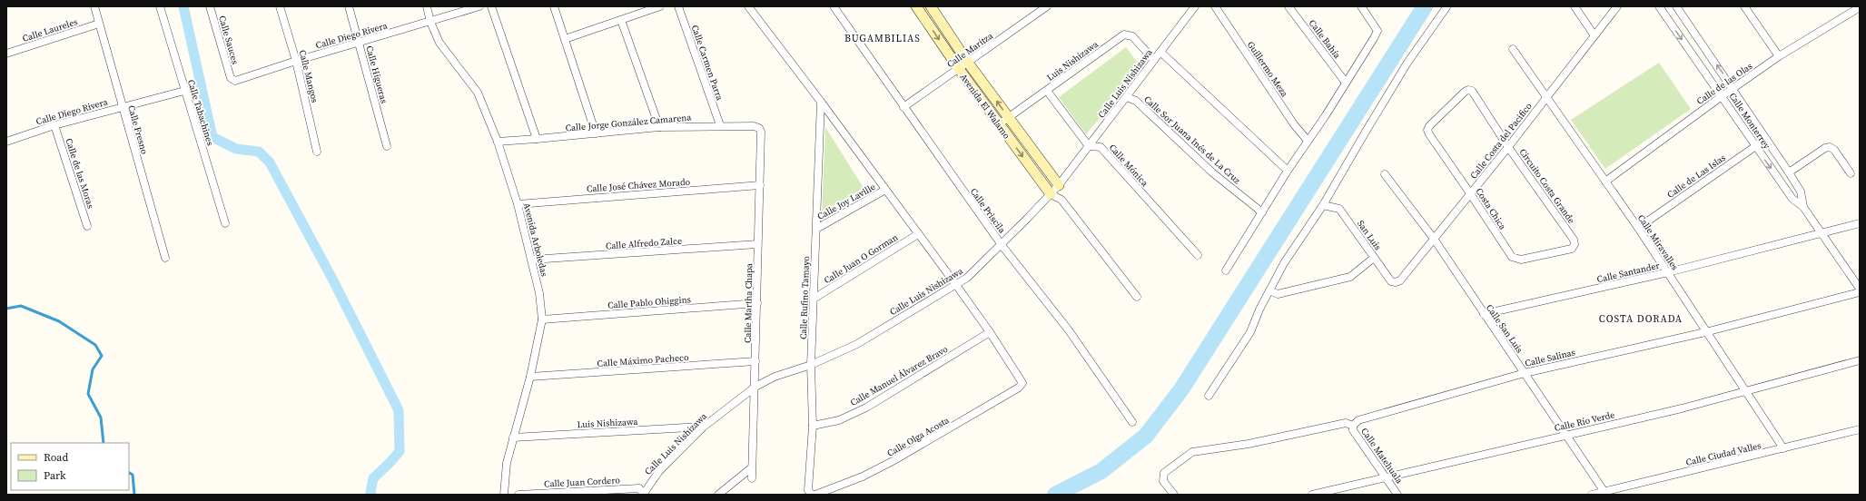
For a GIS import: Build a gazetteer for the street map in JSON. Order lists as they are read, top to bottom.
{
  "streets": {
    "street": [
      "Calle Laureles",
      "Calle Diego Rivera",
      "Calle Bahía",
      "Calle Sauces",
      "Calle Maritza",
      "Luis Nishizawa",
      "Calle Carmen Parra",
      "Guillermo Meza",
      "Calle Higueras",
      "Calle Mangos",
      "Calle Luis Nishizawa",
      "Calle de las Olas",
      "Avenida El Walamo",
      "Calle Tabachines",
      "Calle Monterrey",
      "Calle Jorge González Camarena",
      "Calle Fresno",
      "Calle Sor Juana Inés de La Cruz",
      "Calle Costa del Pacifico",
      "Calle Mónica",
      "Calle de las Moras",
      "Calle de Las Islas",
      "Calle José Chávez Morado",
      "Circuito Costa Grande",
      "Calle Joy Laville",
      "Costa Chica",
      "Calle Priscila",
      "San Luis",
      "Avenida Arboledas",
      "Calle Miravalles",
      "Calle Alfredo Zalce",
      "Calle Juan O Gorman",
      "Calle Santander",
      "Calle Rufino Tamayo",
      "Calle Pablo Ohiggins",
      "Calle Martha Chapa",
      "Calle San Luis",
      "Calle Salinas",
      "Calle Máximo Pacheco",
      "Calle Manuel Álvarez Bravo",
      "Calle Río Verde",
      "Calle Olga Acosta",
      "Calle Ciudad Valles",
      "Calle Matehuala",
      "Calle Juan Cordero"
    ]
  },
  "crossings": [
    ["Calle Laureles", "Calle Fresno"],
    ["Calle Diego Rivera", "Calle Sauces"],
    ["Calle Diego Rivera", "Calle Higueras"],
    ["Calle Diego Rivera", "Calle Mangos"],
    ["Calle Diego Rivera", "Calle Tabachines"],
    ["Calle Diego Rivera", "Calle Fresno"],
    ["Calle Diego Rivera", "Calle de las Moras"],
    ["Calle Diego Rivera", "Avenida Arboledas"],
    ["Calle Maritza", "Avenida El Walamo"],
    ["Calle Maritza", "Calle Priscila"],
    ["Luis Nishizawa", "Calle Luis Nishizawa"],
    ["Luis Nishizawa", "Avenida El Walamo"],
    ["Luis Nishizawa", "Avenida Arboledas"],
    ["Calle Carmen Parra", "Calle Jorge González Camarena"],
    ["Calle Luis Nishizawa", "Avenida El Walamo"],
    ["Calle Luis Nishizawa", "Calle Sor Juana Inés de La Cruz"],
    ["Calle Luis Nishizawa", "Calle Mónica"],
    ["Calle Luis Nishizawa", "Calle Priscila"],
    ["Calle Luis Nishizawa", "Calle Rufino Tamayo"],
    ["Calle Luis Nishizawa", "Calle Martha Chapa"],
    ["Calle Luis Nishizawa", "Calle Juan Cordero"],
    ["Calle de las Olas", "Calle Monterrey"],
    ["Calle de las Olas", "Calle Miravalles"],
    ["Calle Monterrey", "Calle de Las Islas"],
    ["Calle Monterrey", "Calle Santander"],
    ["Calle Jorge González Camarena", "Avenida Arboledas"],
    ["Calle Jorge González Camarena", "Calle Martha Chapa"],
    ["Calle Costa del Pacifico", "Circuito Costa Grande"],
    ["Calle Costa del Pacifico", "Costa Chica"],
    ["Calle Costa del Pacifico", "San Luis"],
    ["Calle Costa del Pacifico", "Calle Miravalles"],
    ["Calle Costa del Pacifico", "Calle San Luis"],
    ["Calle de Las Islas", "Calle Miravalles"],
    ["Calle José Chávez Morado", "Avenida Arboledas"],
    ["Calle José Chávez Morado", "Calle Martha Chapa"],
    ["Circuito Costa Grande", "Costa Chica"],
    ["Calle Joy Laville", "Calle Rufino Tamayo"],
    ["Avenida Arboledas", "Calle Alfredo Zalce"],
    ["Avenida Arboledas", "Calle Pablo Ohiggins"],
    ["Avenida Arboledas", "Calle Máximo Pacheco"],
    ["Calle Miravalles", "Calle Santander"],
    ["Calle Miravalles", "Calle Salinas"],
    ["Calle Miravalles", "Calle Río Verde"],
    ["Calle Miravalles", "Calle Ciudad Valles"],
    ["Calle Alfredo Zalce", "Calle Martha Chapa"],
    ["Calle Juan O Gorman", "Calle Rufino Tamayo"],
    ["Calle Santander", "Calle San Luis"],
    ["Calle Rufino Tamayo", "Calle Manuel Álvarez Bravo"],
    ["Calle Rufino Tamayo", "Calle Olga Acosta"],
    ["Calle Pablo Ohiggins", "Calle Martha Chapa"],
    ["Calle Martha Chapa", "Calle Máximo Pacheco"],
    ["Calle San Luis", "Calle Salinas"],
    ["Calle San Luis", "Calle Río Verde"],
    ["Calle San Luis", "Calle Ciudad Valles"],
    ["Calle Salinas", "Calle Matehuala"],
    ["Calle Manuel Álvarez Bravo", "Calle Olga Acosta"],
    ["Calle Río Verde", "Calle Matehuala"]
  ],
  "districts": ["BUGAMBILIAS", "COSTA DORADA"],
  "legend": ["Road", "Park"]
}
